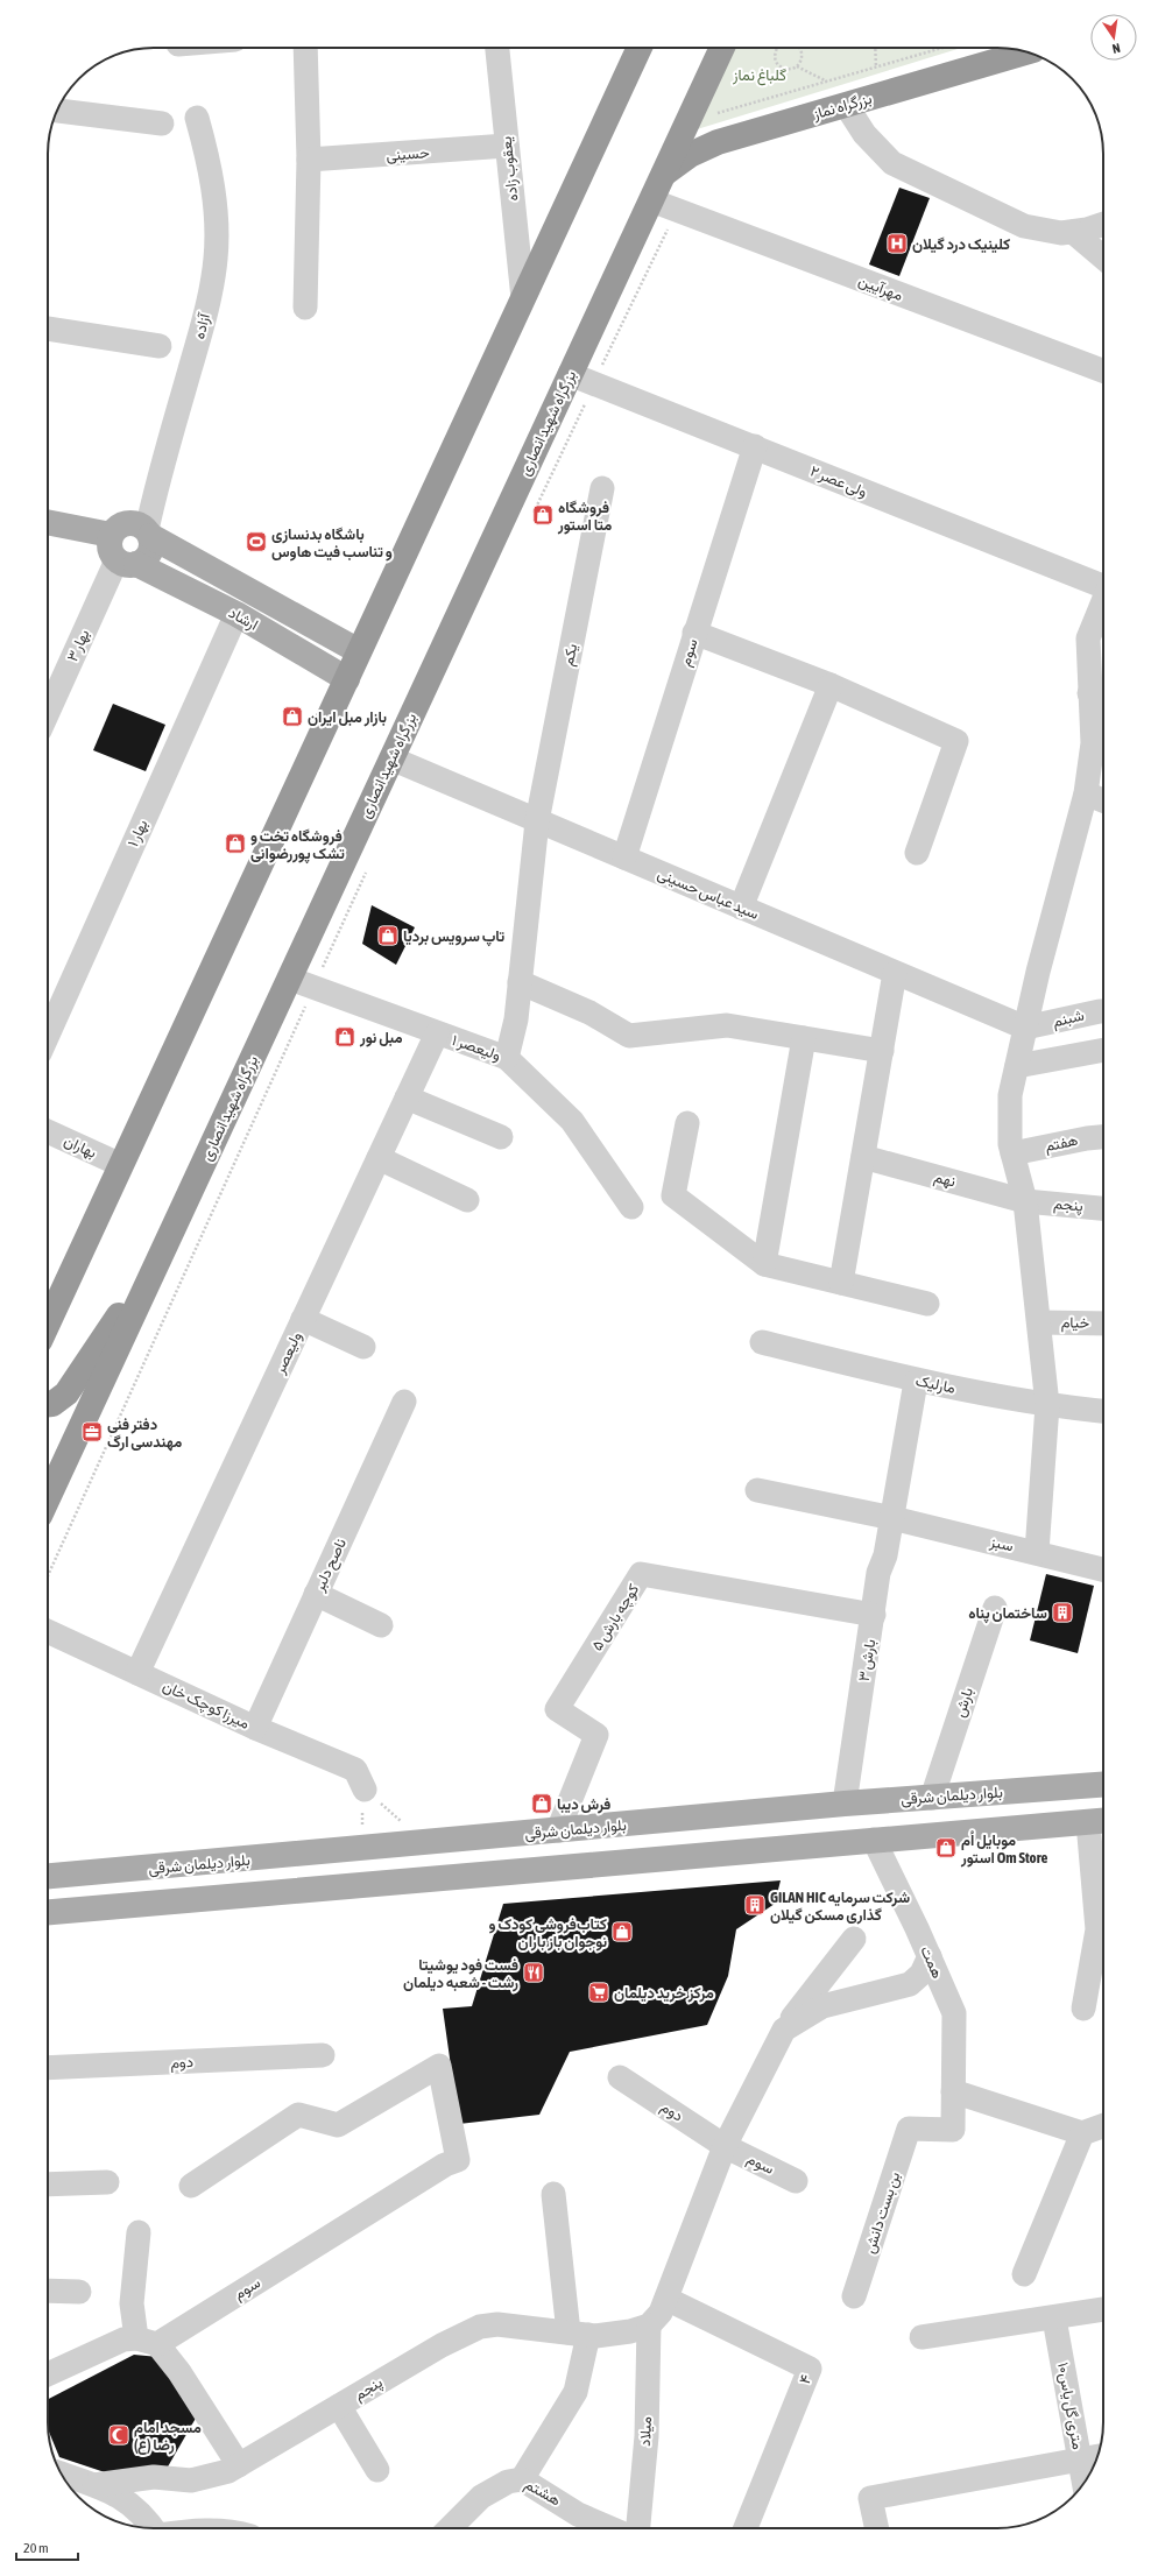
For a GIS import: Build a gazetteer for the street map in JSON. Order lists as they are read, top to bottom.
{
  "streets": {
    "highway": ["بزرگراه نماز", "بزرگراه شهید انصاری"],
    "main road": ["ارشاد", "بلوار دیلمان شرقی"],
    "street": [
      "حسینی",
      "یعقوب زاده",
      "مهرآیین",
      "آزاده",
      "ولی عصر ۲",
      "بهار ۳",
      "سوم",
      "یکم",
      "بهار ۱",
      "سید عباس حسینی",
      "شبنم",
      "ولیعصر ۱",
      "هفتم",
      "بهاران",
      "نهم",
      "پنجم",
      "خیام",
      "ولیعصر",
      "مارلیک",
      "سبز",
      "ناصح دلبر",
      "کوچه بارش ۵",
      "بارش ۳",
      "بارش",
      "میرزا کوچک خان",
      "همت",
      "دوم",
      "بن بست دانش",
      "۴",
      "۱۰متری گل یاس",
      "میلاد",
      "هشتم"
    ]
  },
  "crossings": [
    ["بزرگراه نماز", "مهرآیین"],
    ["بزرگراه نماز", "بزرگراه شهید انصاری"],
    ["حسینی", "یعقوب زاده"],
    ["مهرآیین", "بزرگراه شهید انصاری"],
    ["آزاده", "ارشاد"],
    ["آزاده", "بهار ۳"],
    ["بزرگراه شهید انصاری", "ولی عصر ۲"],
    ["بزرگراه شهید انصاری", "سید عباس حسینی"],
    ["بزرگراه شهید انصاری", "ولیعصر ۱"],
    ["ولی عصر ۲", "سوم"],
    ["ارشاد", "بهار ۳"],
    ["ارشاد", "بهار ۱"],
    ["سوم", "سید عباس حسینی"],
    ["سوم", "دوم"],
    ["یکم", "سید عباس حسینی"],
    ["یکم", "ولیعصر ۱"],
    ["سید عباس حسینی", "شبنم"],
    ["ولیعصر ۱", "ولیعصر"],
    ["نهم", "پنجم"],
    ["پنجم", "میلاد"],
    ["ولیعصر", "میرزا کوچک خان"],
    ["مارلیک", "بارش ۳"],
    ["سبز", "بارش ۳"],
    ["ناصح دلبر", "میرزا کوچک خان"],
    ["کوچه بارش ۵", "بارش ۳"],
    ["کوچه بارش ۵", "بلوار دیلمان شرقی"],
    ["بارش ۳", "بلوار دیلمان شرقی"],
    ["بارش", "بلوار دیلمان شرقی"],
    ["همت", "بن بست دانش"]
  ],
  "parks": ["گلباغ نماز"],
  "places": {
    "hospital": ["کلینیک درد گیلان"],
    "shop": [
      "فروشگاه متا استور",
      "بازار مبل ایران",
      "فروشگاه تخت و تشک پوررضوانی",
      "تاپ سرویس بردیا",
      "مبل نور",
      "فرش دیبا",
      "موبایل اُم استور Om Store",
      "کتاب‌فروشی کودک و نوجوان باز باران"
    ],
    "sports": ["باشگاه بدنسازی و تناسب فیت هاوس"],
    "office": ["دفتر فنی مهندسی ارگ"],
    "building": ["ساختمان پناه", "GILAN HIC شرکت سرمایه گذاری مسکن گیلان"],
    "restaurant": ["فست فود یوشیتا رشت - شعبه دیلمان"],
    "supermarket": ["مرکز خرید دیلمان"],
    "mosque": ["مسجد امام رضا (ع)"]
  },
  "scale_bar": "20 m",
  "north": "bottom"
}
